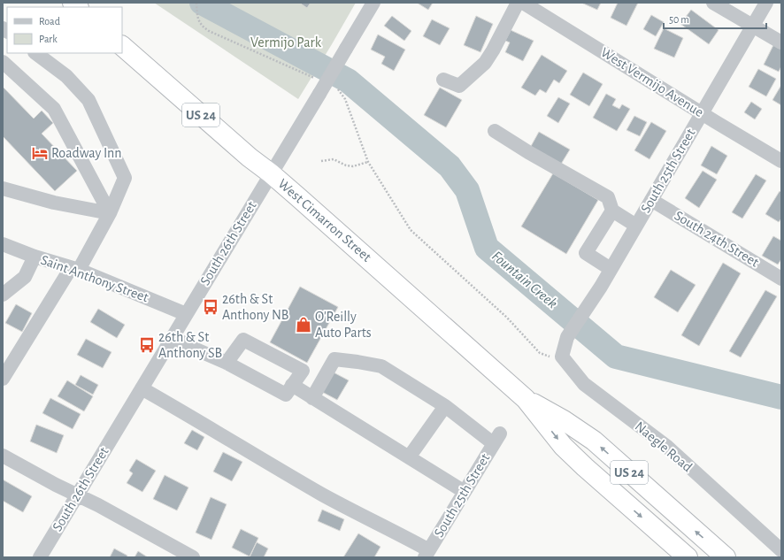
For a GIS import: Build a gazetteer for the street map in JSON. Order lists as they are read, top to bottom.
{
  "streets": {
    "highway": ["US 24", "West Cimarron Street"],
    "street": [
      "West Vermijo Avenue",
      "South 25th Street",
      "South 24th Street",
      "South 26th Street",
      "Saint Anthony Street",
      "Naegle Road"
    ]
  },
  "crossings": [
    ["West Vermijo Avenue", "South 25th Street"],
    ["South 25th Street", "South 24th Street"],
    ["South 25th Street", "Naegle Road"],
    ["West Cimarron Street", "South 26th Street"],
    ["South 26th Street", "Saint Anthony Street"]
  ],
  "water": ["Fountain Creek"],
  "parks": ["Vermijo Park"],
  "places": {
    "hotel": ["Roadway Inn"],
    "bus stop": ["26th & St Anthony NB", "26th & St Anthony SB"],
    "shop": ["O'Reilly Auto Parts"]
  },
  "legend": ["Road", "Park"],
  "scale_bar": "50 m"
}
